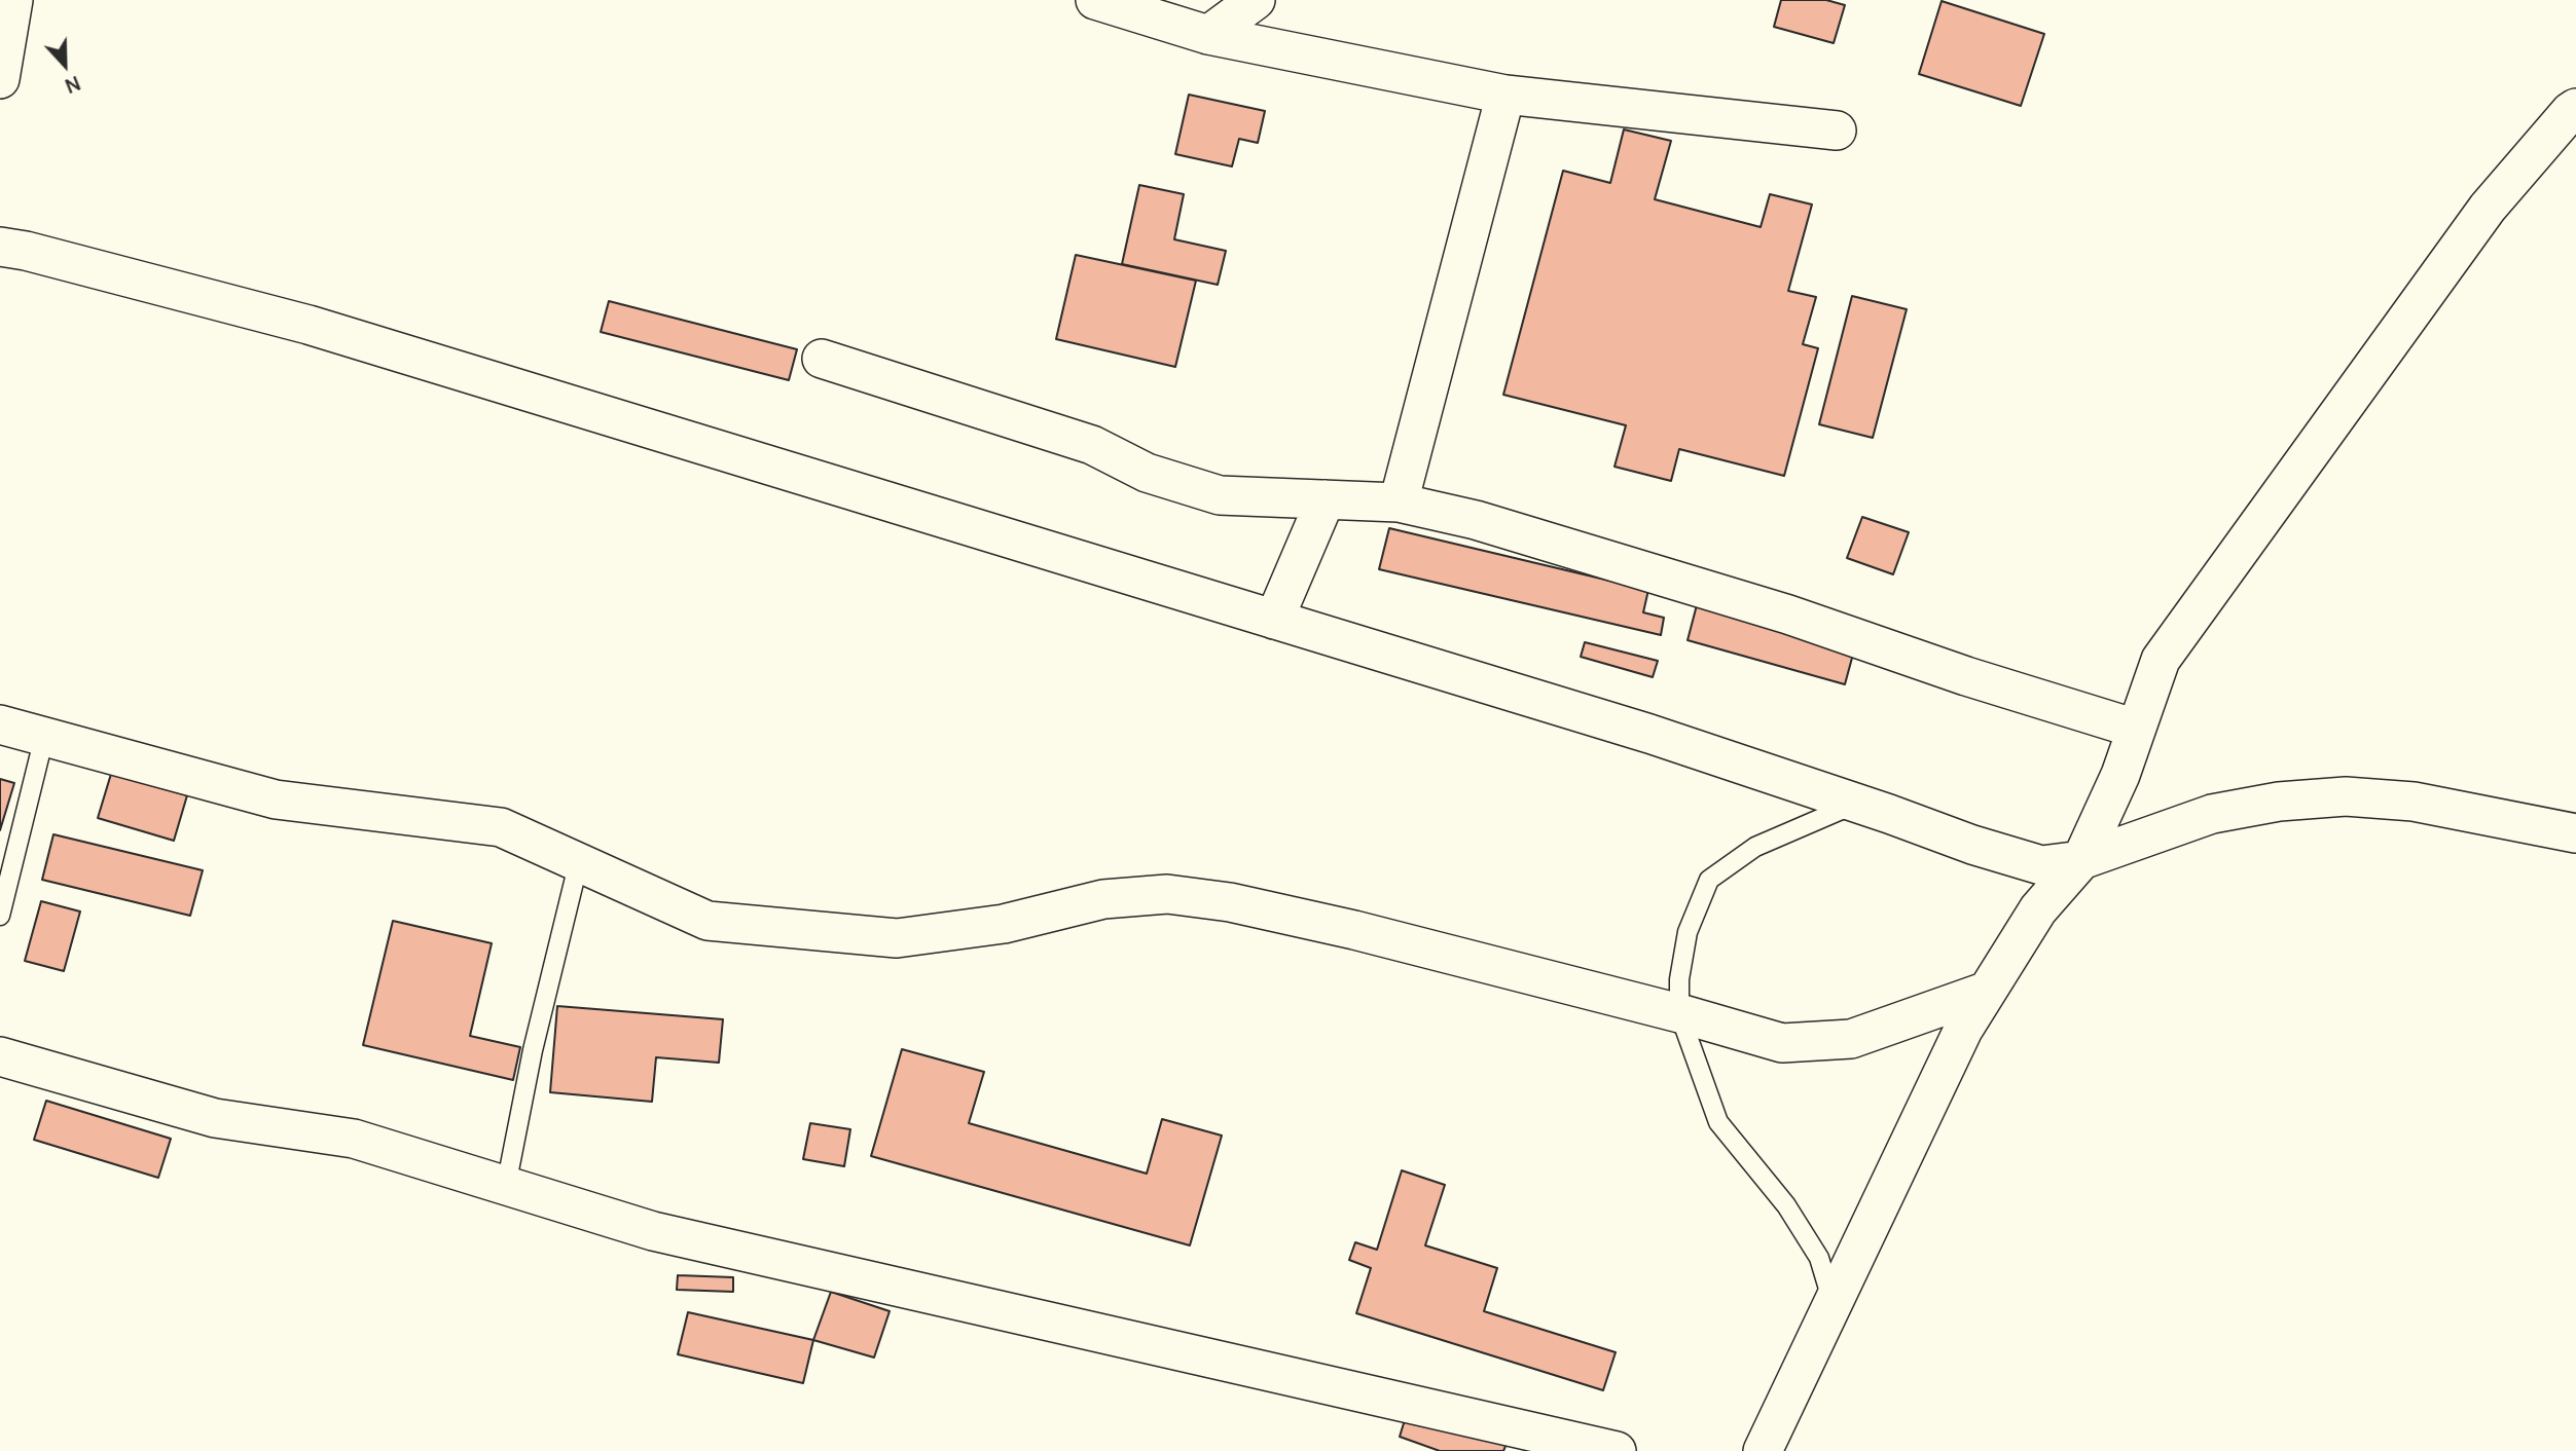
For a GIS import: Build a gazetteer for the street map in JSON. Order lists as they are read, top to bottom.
{
  "north": "bottom"
}
